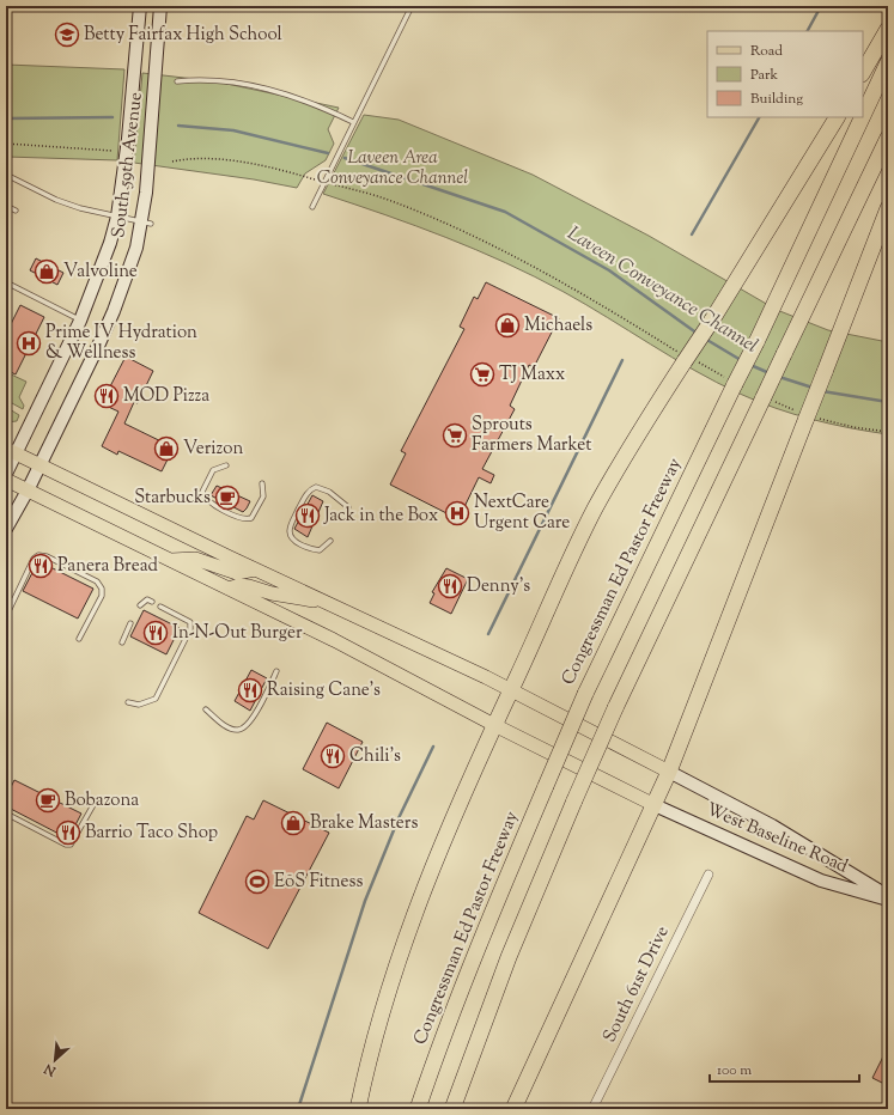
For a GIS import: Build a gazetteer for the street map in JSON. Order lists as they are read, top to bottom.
{
  "streets": {
    "highway": ["Congressman Ed Pastor Freeway"],
    "main road": ["South 59th Avenue", "West Baseline Road"],
    "street": ["South 61st Drive"]
  },
  "water": ["Laveen Conveyance Channel"],
  "parks": ["Laveen Area Conveyance Channel"],
  "places": {
    "school or university": ["Betty Fairfax High School"],
    "shop": [
      "Valvoline",
      "Michaels",
      "Verizon",
      "Brake Masters"
    ],
    "hospital": ["Prime IV Hydration & Wellness", "NextCare Urgent Care"],
    "supermarket": ["TJ Maxx", "Sprouts Farmers Market"],
    "restaurant": [
      "MOD Pizza",
      "Jack in the Box",
      "Panera Bread",
      "Denny's",
      "In-N-Out Burger",
      "Raising Cane's",
      "Chili's",
      "Barrio Taco Shop"
    ],
    "cafe": ["Starbucks", "Bobazona"],
    "sports": ["EōS Fitness"]
  },
  "legend": ["Road", "Park", "Building"],
  "scale_bar": "100 m",
  "north": "bottom left"
}
